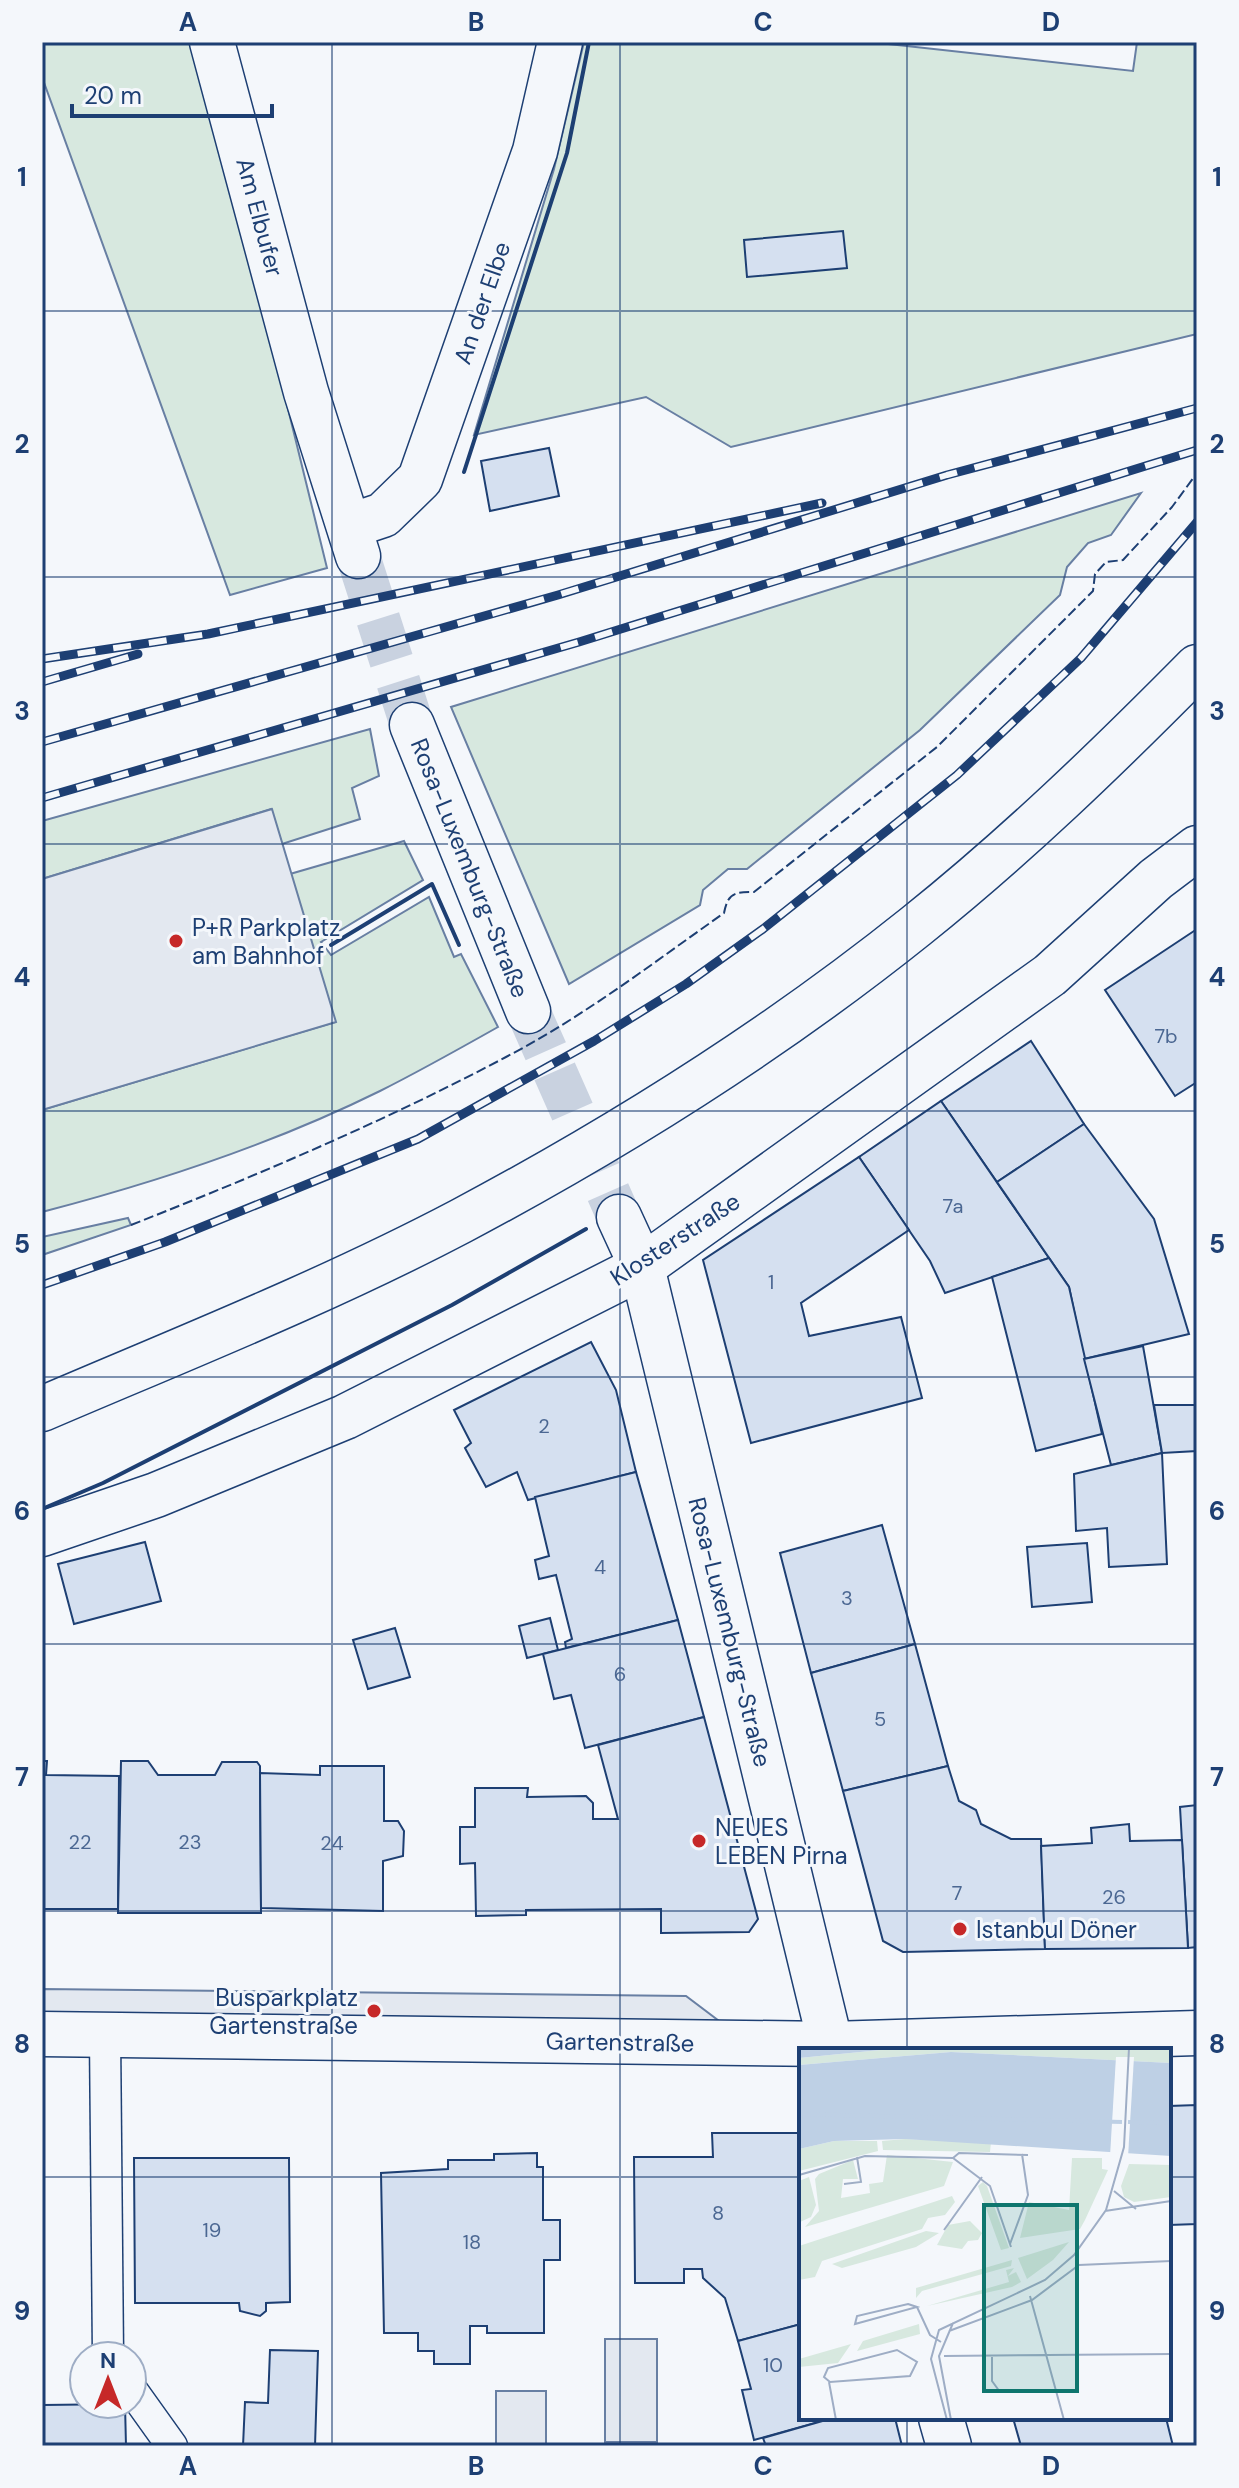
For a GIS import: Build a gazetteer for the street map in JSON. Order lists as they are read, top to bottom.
{
  "streets": {
    "street": [
      "Am Elbufer",
      "An der Elbe",
      "Rosa-Luxemburg-Straße",
      "Klosterstraße",
      "Gartenstraße"
    ]
  },
  "crossings": [
    ["Am Elbufer", "An der Elbe"],
    ["Rosa-Luxemburg-Straße", "Klosterstraße"],
    ["Rosa-Luxemburg-Straße", "Gartenstraße"]
  ],
  "places": [
    "P+R Parkplatz am Bahnhof",
    "NEUES LEBEN Pirna",
    "Istanbul Döner",
    "Busparkplatz Gartenstraße"
  ],
  "house_numbers": [
    "7b",
    "7a",
    "1",
    "2",
    "4",
    "3",
    "6",
    "5",
    "22",
    "23",
    "24",
    "7",
    "26",
    "8",
    "19",
    "18",
    "10"
  ],
  "scale_bar": "20 m",
  "north": "top",
  "grid": {
    "columns": [
      "A",
      "B",
      "C",
      "D"
    ],
    "rows": [
      "1",
      "2",
      "3",
      "4",
      "5",
      "6",
      "7",
      "8",
      "9"
    ]
  }
}
